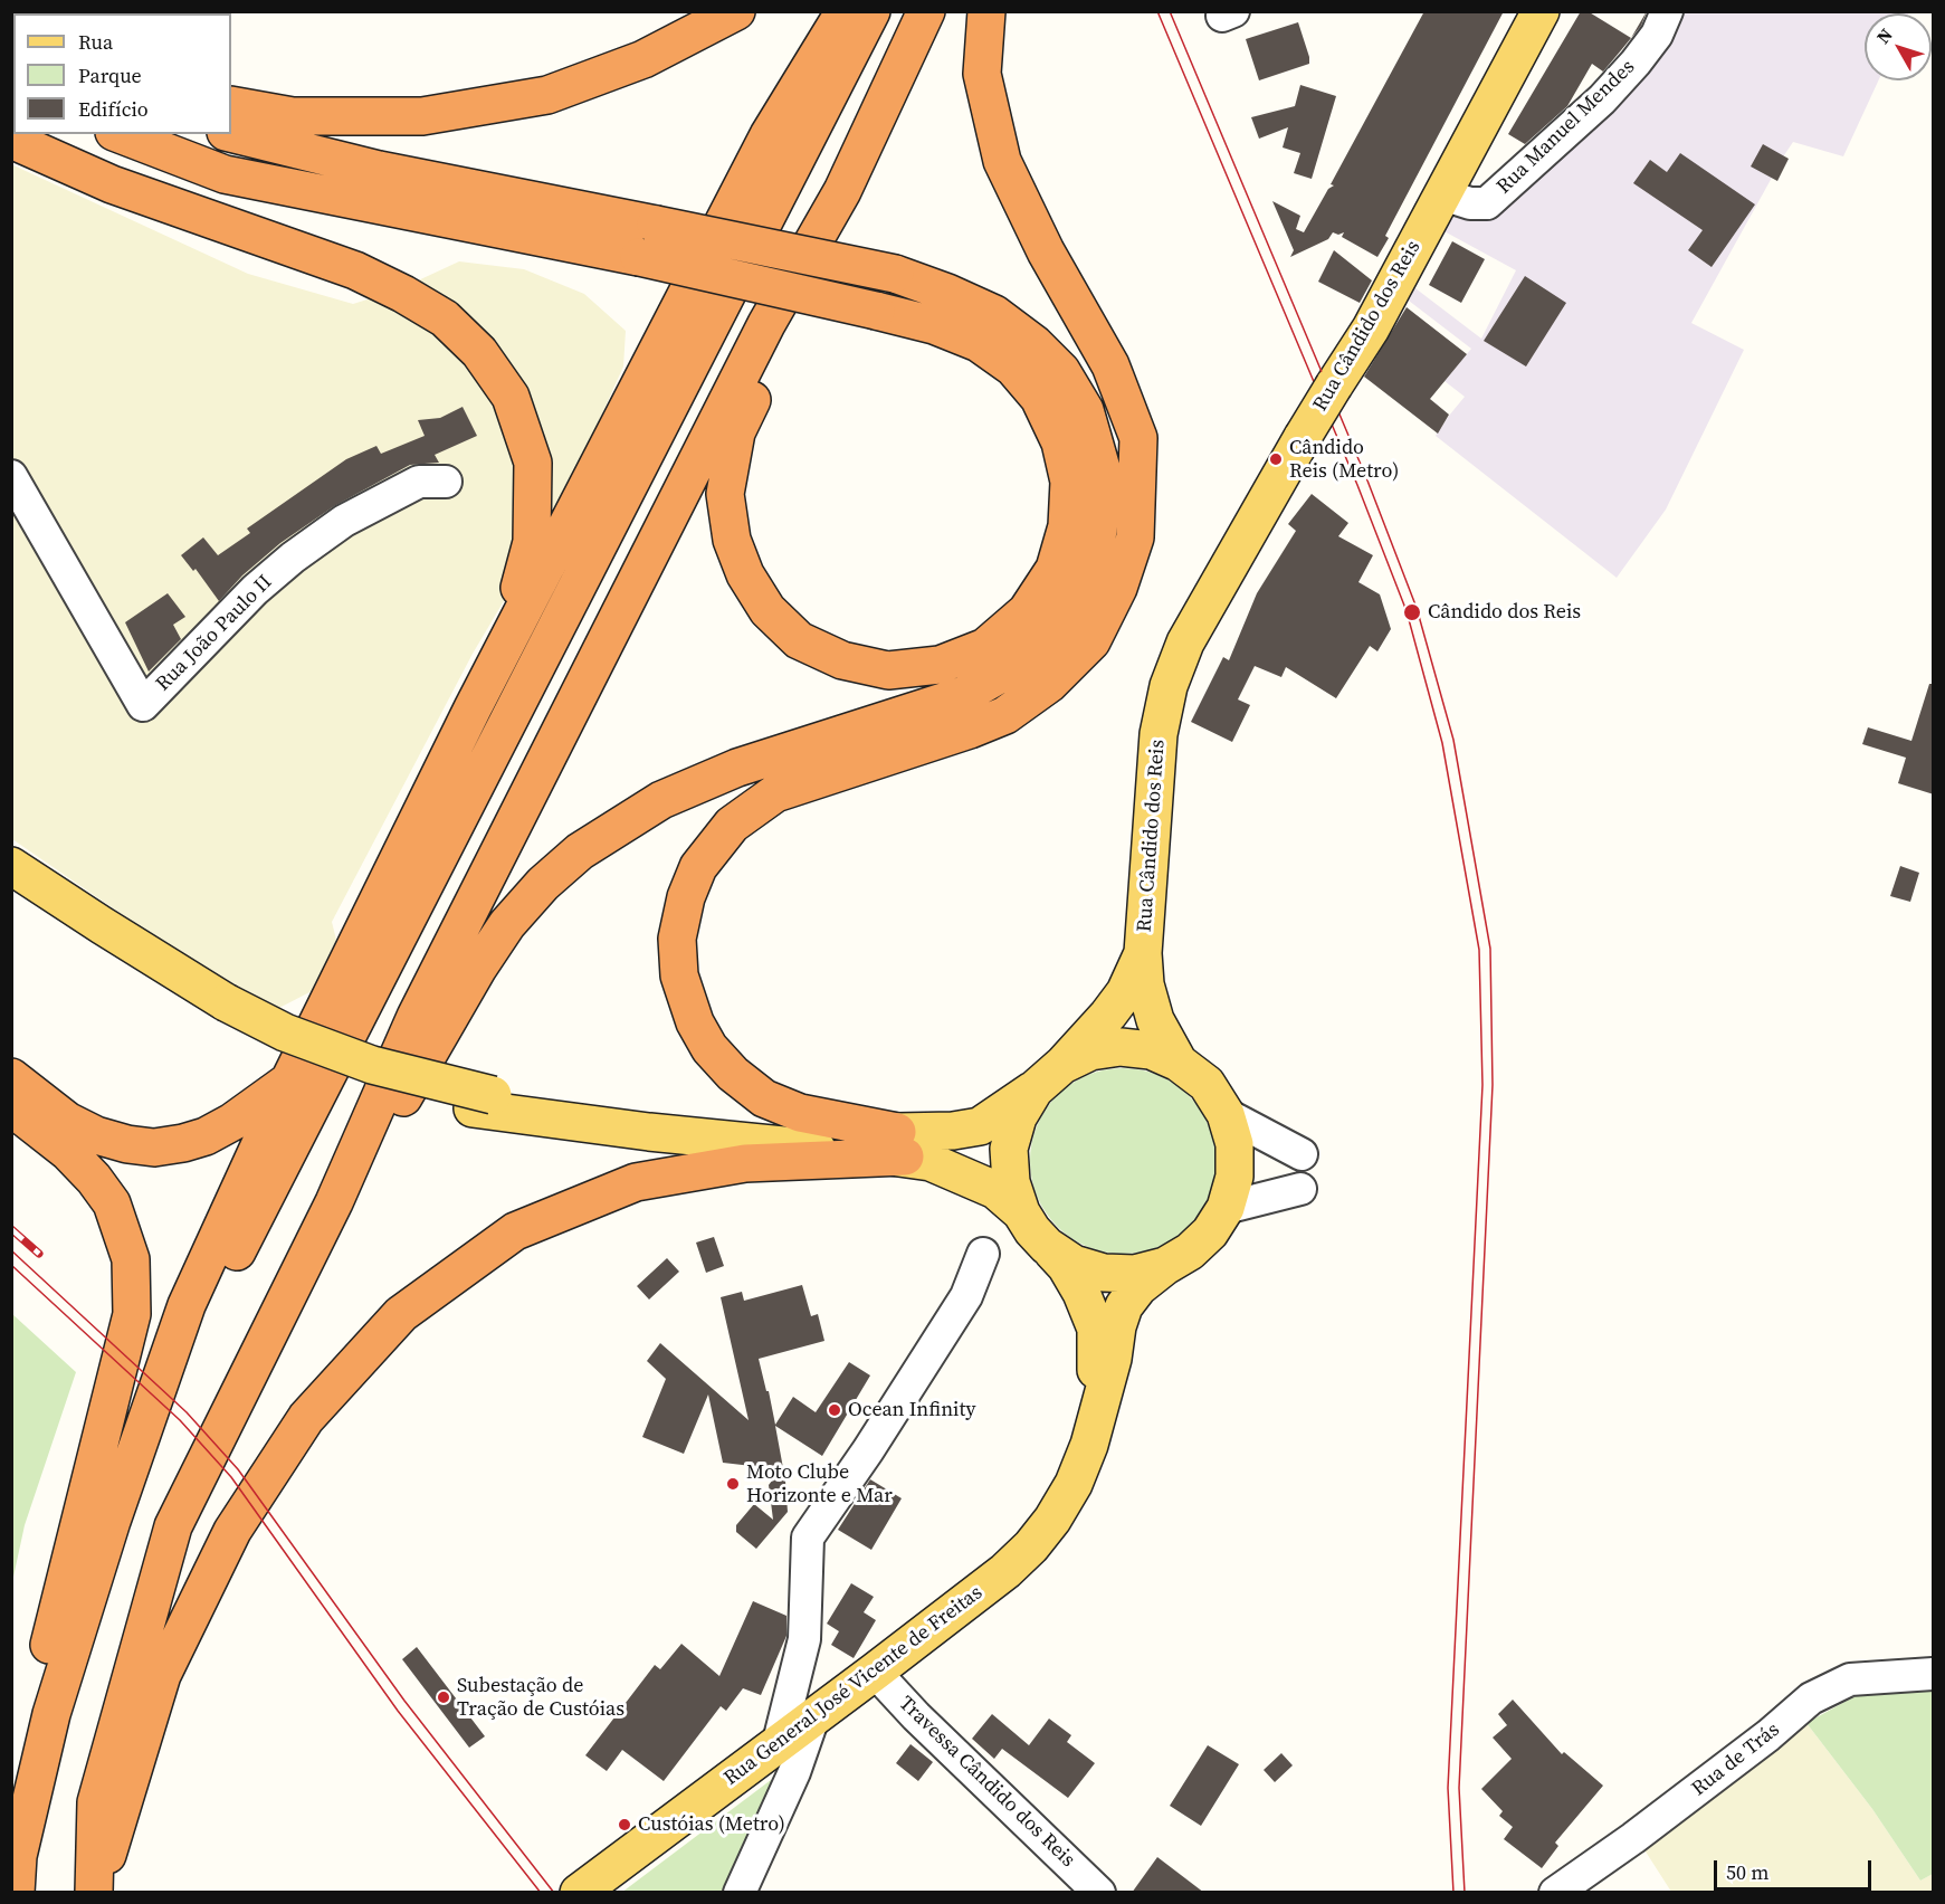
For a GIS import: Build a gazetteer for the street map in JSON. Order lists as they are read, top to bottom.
{
  "streets": {
    "main road": ["Rua Cândido dos Reis", "Rua General José Vicente de Freitas"],
    "street": [
      "Rua Manuel Mendes",
      "Rua João Paulo II",
      "Rua de Trás",
      "Travessa Cândido dos Reis"
    ]
  },
  "crossings": [
    ["Rua Manuel Mendes", "Rua Cândido dos Reis"],
    ["Rua General José Vicente de Freitas", "Travessa Cândido dos Reis"]
  ],
  "places": [
    "Cândido Reis (Metro)",
    "Cândido dos Reis",
    "Ocean Infinity",
    "Moto Clube Horizonte e Mar",
    "Subestação de Tração de Custóias",
    "Custóias (Metro)"
  ],
  "legend": ["Rua", "Parque", "Edifício"],
  "scale_bar": "50 m",
  "north": "top left"
}
